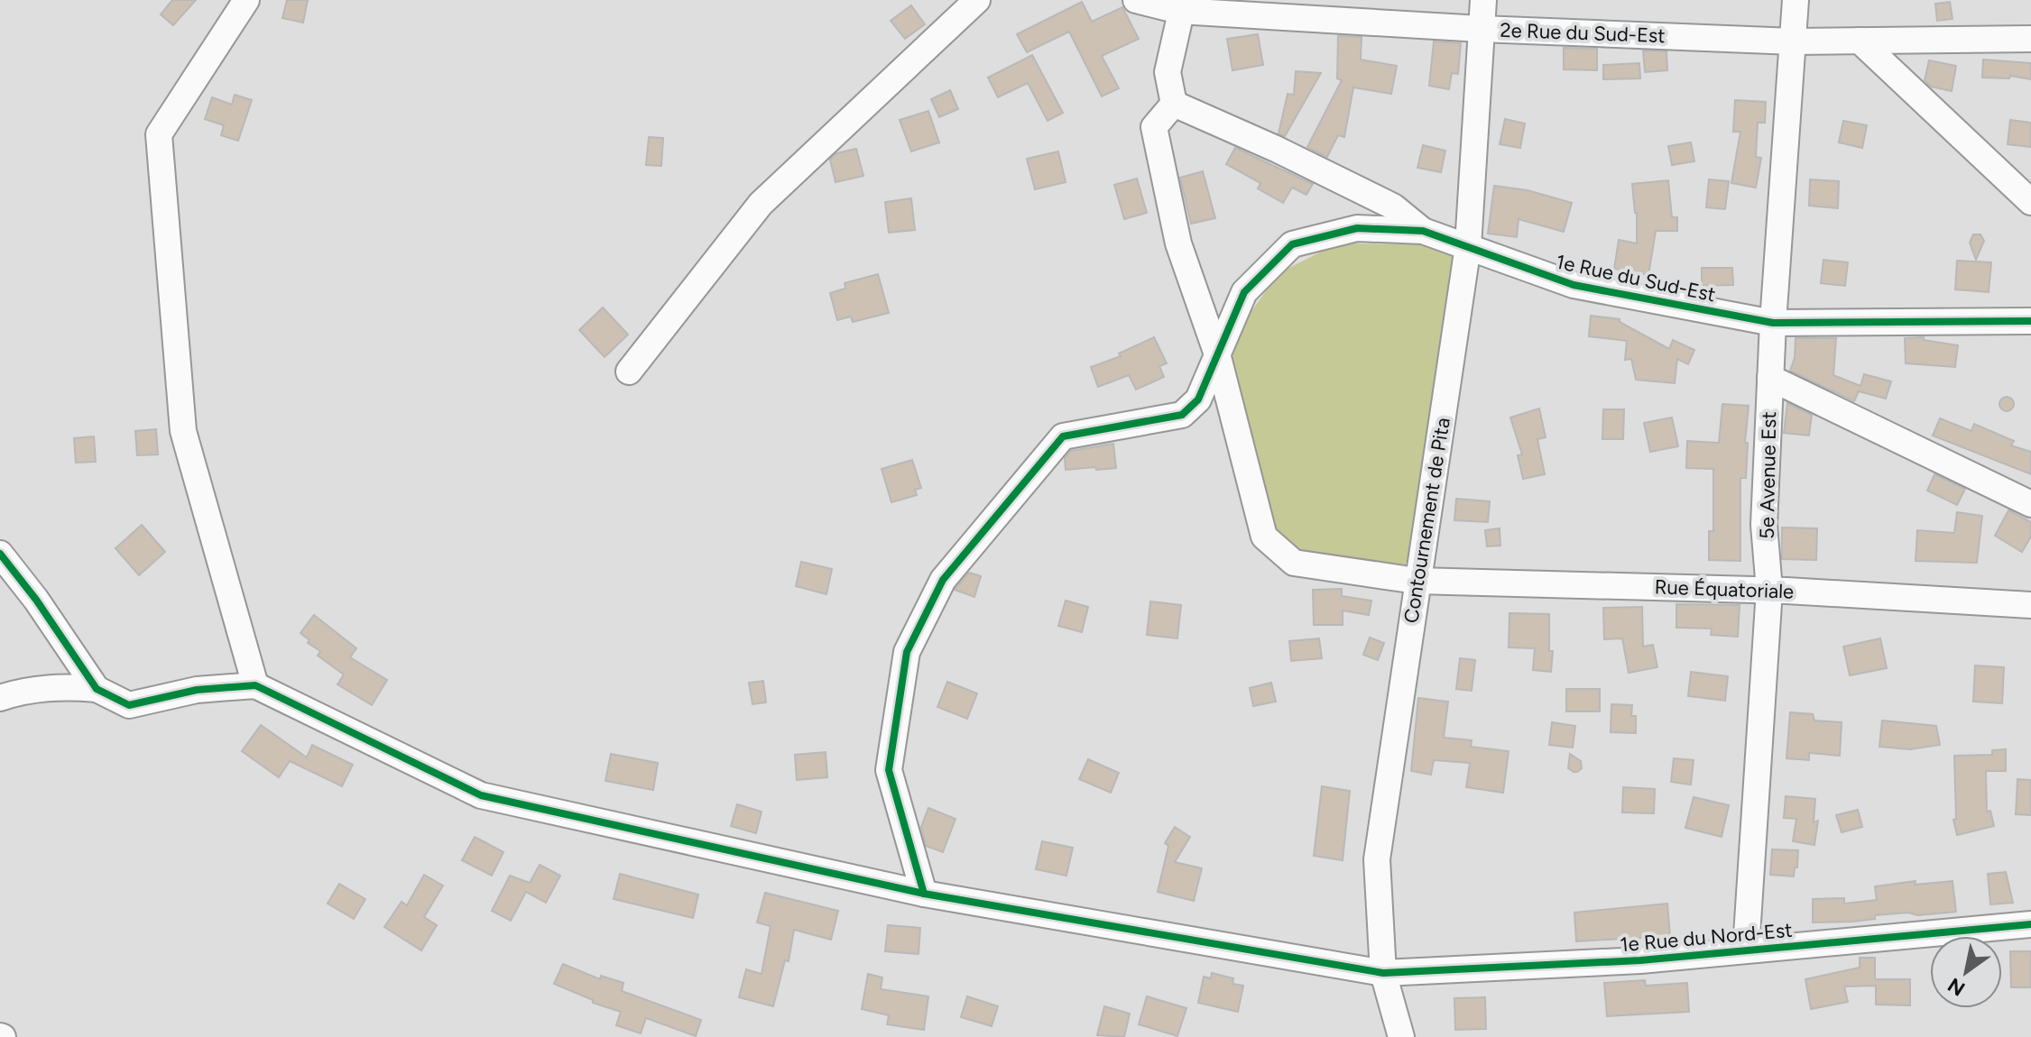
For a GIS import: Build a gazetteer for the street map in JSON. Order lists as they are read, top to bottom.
{
  "streets": {
    "street": [
      "2e Rue du Sud-Est",
      "1e Rue du Sud-Est",
      "5e Avenue Est",
      "Contournement de Pita",
      "Rue Équatoriale",
      "1e Rue du Nord-Est"
    ]
  },
  "crossings": [
    ["2e Rue du Sud-Est", "5e Avenue Est"],
    ["2e Rue du Sud-Est", "Contournement de Pita"],
    ["1e Rue du Sud-Est", "5e Avenue Est"],
    ["1e Rue du Sud-Est", "Contournement de Pita"],
    ["1e Rue du Sud-Est", "Rue Équatoriale"],
    ["1e Rue du Sud-Est", "1e Rue du Nord-Est"],
    ["5e Avenue Est", "Rue Équatoriale"],
    ["5e Avenue Est", "1e Rue du Nord-Est"],
    ["Contournement de Pita", "Rue Équatoriale"],
    ["Contournement de Pita", "1e Rue du Nord-Est"]
  ],
  "north": "bottom left"
}
